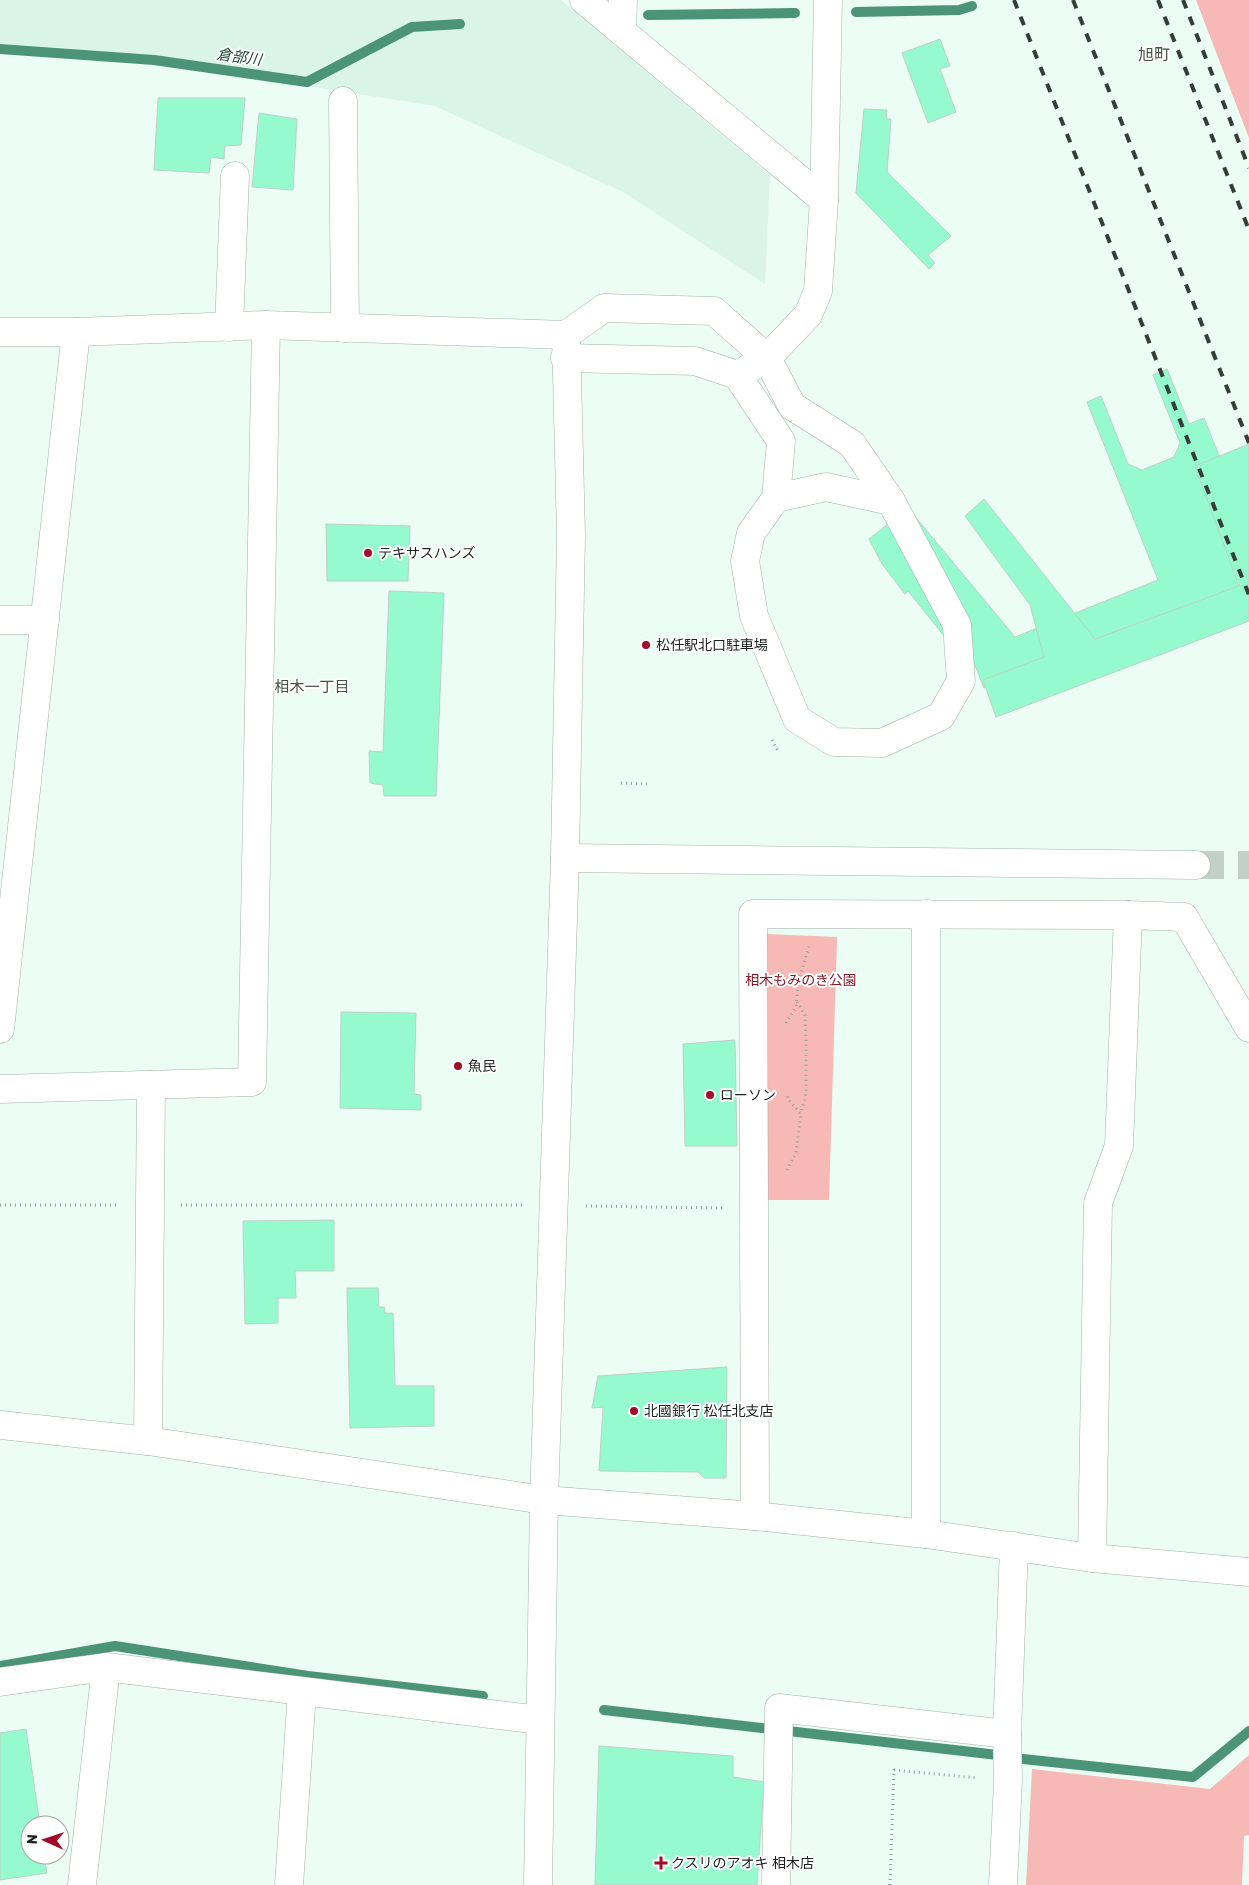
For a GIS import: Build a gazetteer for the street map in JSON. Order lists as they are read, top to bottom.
{
  "districts": ["旭町", "相木一丁目"],
  "water": ["倉部川"],
  "parks": ["相木もみのき公園"],
  "places": {
    "other": [
      "テキサスハンズ",
      "松任駅北口駐車場",
      "魚民",
      "ローソン",
      "北國銀行 松任北支店"
    ],
    "health": ["クスリのアオキ 相木店"]
  },
  "north": "left"
}
